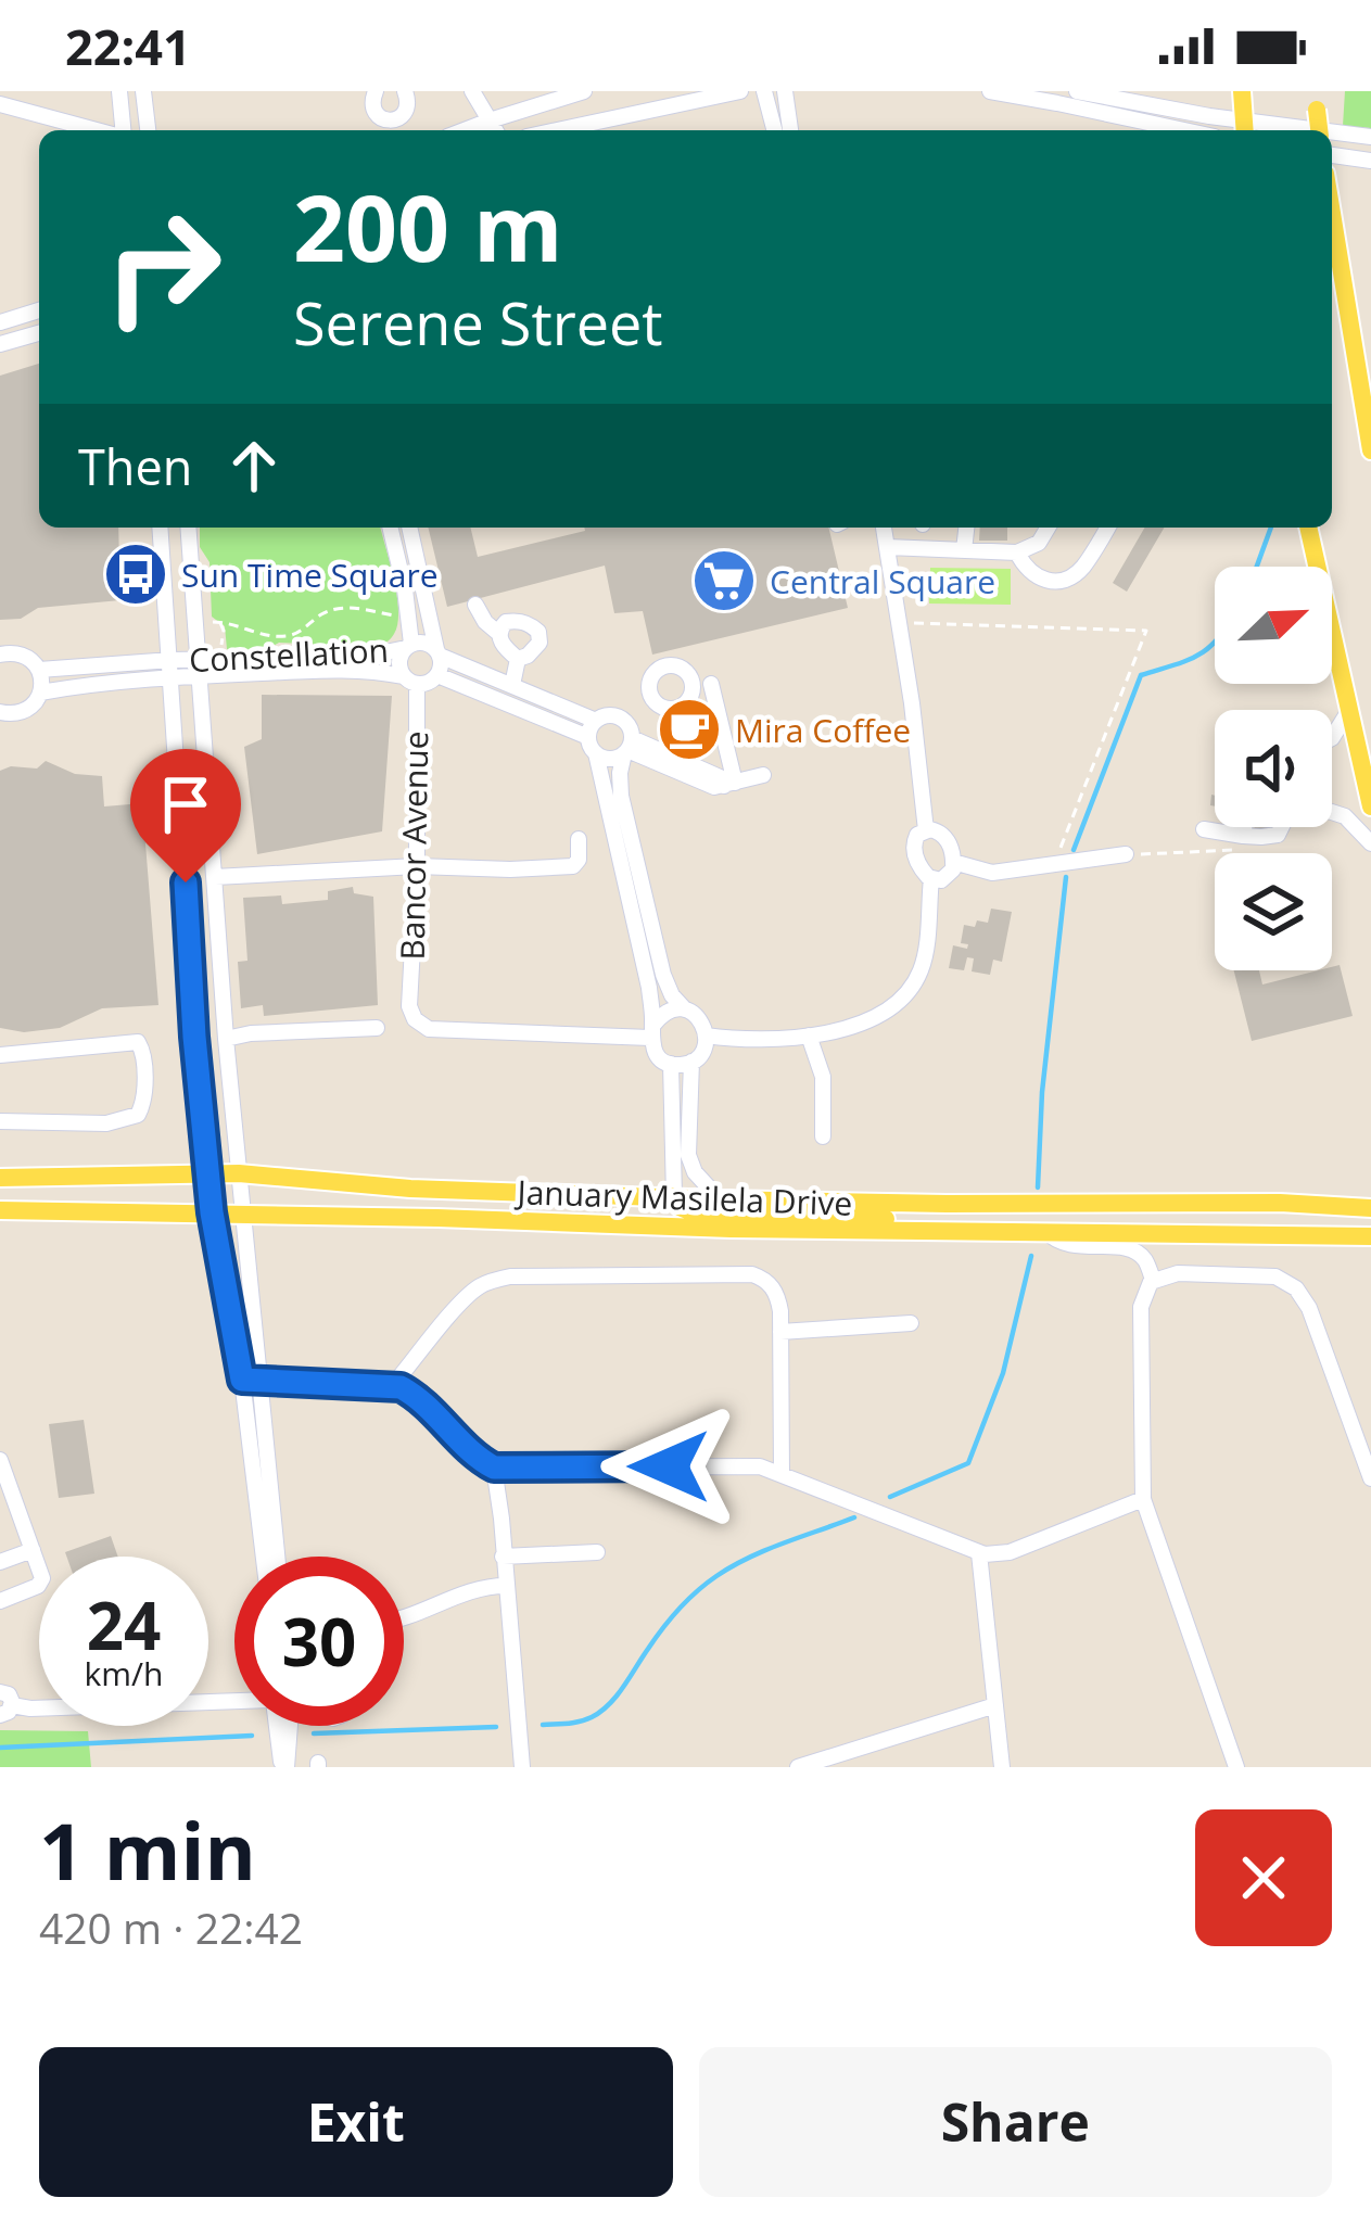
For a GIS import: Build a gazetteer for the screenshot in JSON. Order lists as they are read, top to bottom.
{
  "streets": {
    "main road": ["January Masilela Drive"],
    "street": ["Constellation", "Bancor Avenue"]
  },
  "crossings": [
    ["Constellation", "Bancor Avenue"]
  ],
  "places": {
    "bus stop": ["Sun Time Square"],
    "supermarket": ["Central Square"],
    "cafe": ["Mira Coffee"]
  },
  "north": "top right",
  "page": {
    "status": "22:41",
    "turn": ["200 m", "Serene Street"],
    "then": "Then",
    "speed": "24 km/h",
    "limit": "30",
    "heading": ["1 min", "420 m · 22:42"],
    "buttons": ["Exit", "Share"]
  }
}
